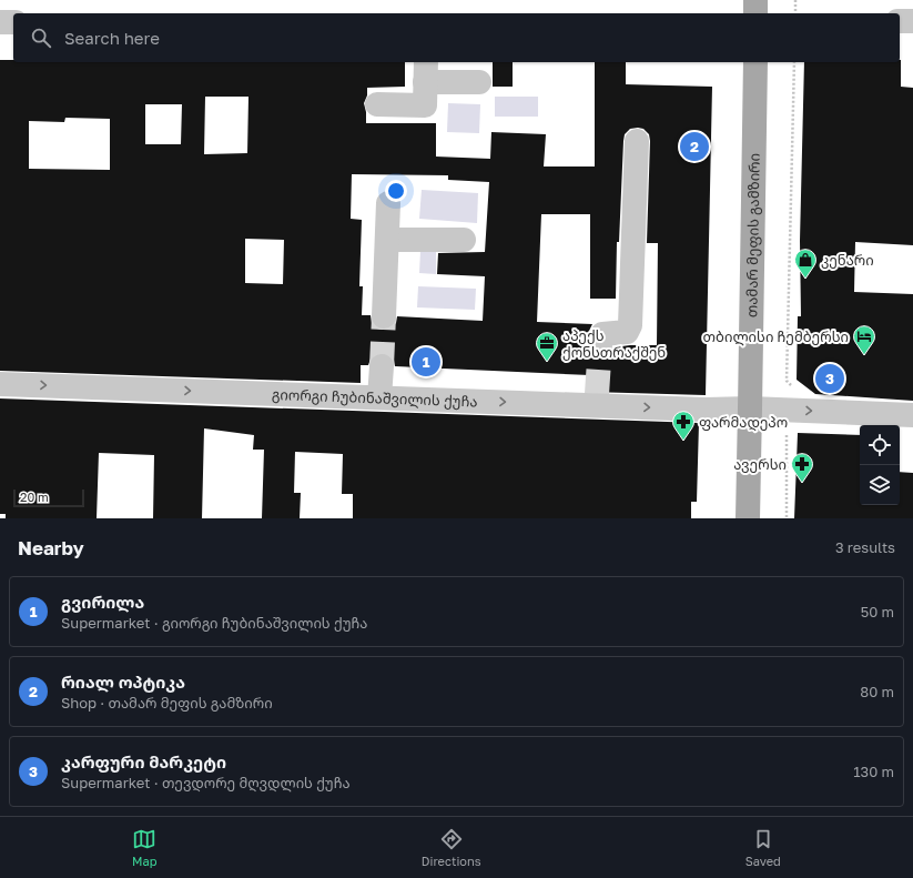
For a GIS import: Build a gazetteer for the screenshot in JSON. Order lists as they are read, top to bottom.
{
  "streets": {
    "main road": ["თამარ მეფის გამზირი"],
    "street": ["გიორგი ჩუბინაშვილის ქუჩა"]
  },
  "crossings": [
    ["თამარ მეფის გამზირი", "გიორგი ჩუბინაშვილის ქუჩა"]
  ],
  "one_way": ["გიორგი ჩუბინაშვილის ქუჩა"],
  "places": {
    "shop": ["კენარი"],
    "hotel": ["თბილისი ჩემბერსი"],
    "office": ["აპექს ქონსთრაქშენ"],
    "pharmacy": ["ფარმადეპო", "ავერსი"]
  },
  "scale_bar": "20 m",
  "page": {
    "search": "Search here",
    "pins": ["2", "1", "3"],
    "scale": "20 m",
    "heading": ["Nearby", "3 results"],
    "list": [
      {
        "mark": "1",
        "name": "გვირილა",
        "note": "Supermarket · გიორგი ჩუბინაშვილის ქუჩა",
        "value": "50 m"
      },
      {
        "mark": "2",
        "name": "რიალ ოპტიკა",
        "note": "Shop · თამარ მეფის გამზირი",
        "value": "80 m"
      },
      {
        "mark": "3",
        "name": "კარფური მარკეტი",
        "note": "Supermarket · თევდორე მღვდლის ქუჩა",
        "value": "130 m"
      }
    ],
    "nav": ["Map", "Directions", "Saved"]
  }
}
